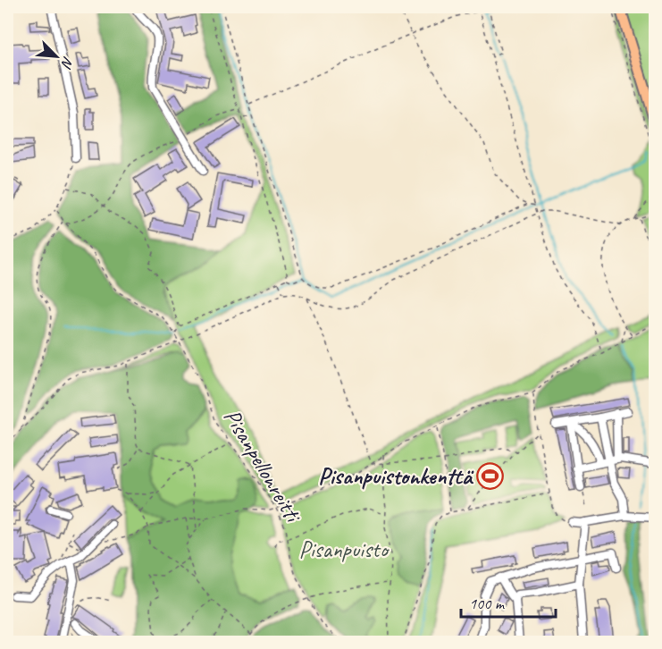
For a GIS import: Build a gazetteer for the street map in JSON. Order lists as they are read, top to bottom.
{
  "streets": {
    "path": ["Pisanpellonreitti"]
  },
  "parks": ["Pisanpuisto"],
  "places": {
    "sports": ["Pisanpuistonkenttä"]
  },
  "scale_bar": "100 m",
  "north": "bottom right"
}
